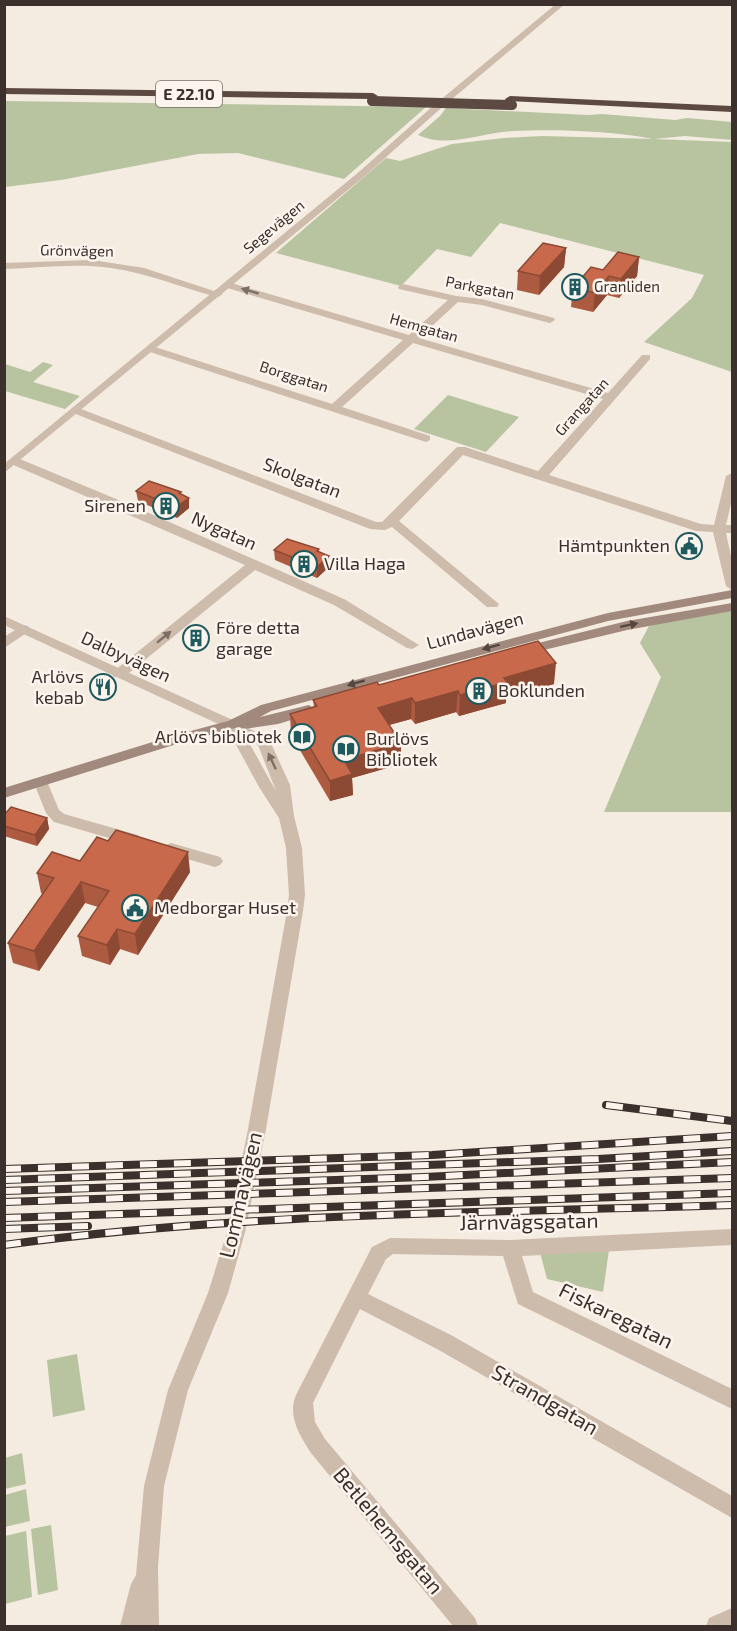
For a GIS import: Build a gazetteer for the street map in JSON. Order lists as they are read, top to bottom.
{
  "streets": {
    "highway": ["E 22.10"],
    "main road": ["Lundavägen"],
    "street": [
      "Segevägen",
      "Grönvägen",
      "Parkgatan",
      "Hemgatan",
      "Borggatan",
      "Grangatan",
      "Skolgatan",
      "Nygatan",
      "Dalbyvägen",
      "Lommavägen",
      "Järnvägsgatan",
      "Fiskaregatan",
      "Strandgatan",
      "Betlehemsgatan"
    ]
  },
  "crossings": [
    ["Segevägen", "Grönvägen"],
    ["Segevägen", "Hemgatan"],
    ["Segevägen", "Borggatan"],
    ["Segevägen", "Skolgatan"],
    ["Segevägen", "Nygatan"],
    ["Hemgatan", "Grangatan"],
    ["Lundavägen", "Dalbyvägen"],
    ["Lundavägen", "Lommavägen"],
    ["Dalbyvägen", "Lommavägen"],
    ["Järnvägsgatan", "Fiskaregatan"],
    ["Järnvägsgatan", "Strandgatan"],
    ["Järnvägsgatan", "Betlehemsgatan"]
  ],
  "one_way": ["Hemgatan"],
  "places": {
    "building": [
      "Granliden",
      "Sirenen",
      "Villa Haga",
      "Före detta garage",
      "Boklunden"
    ],
    "public building": ["Hämtpunkten", "Medborgar Huset"],
    "restaurant": ["Arlövs kebab"],
    "library": ["Arlövs bibliotek", "Burlövs Bibliotek"]
  }
}
